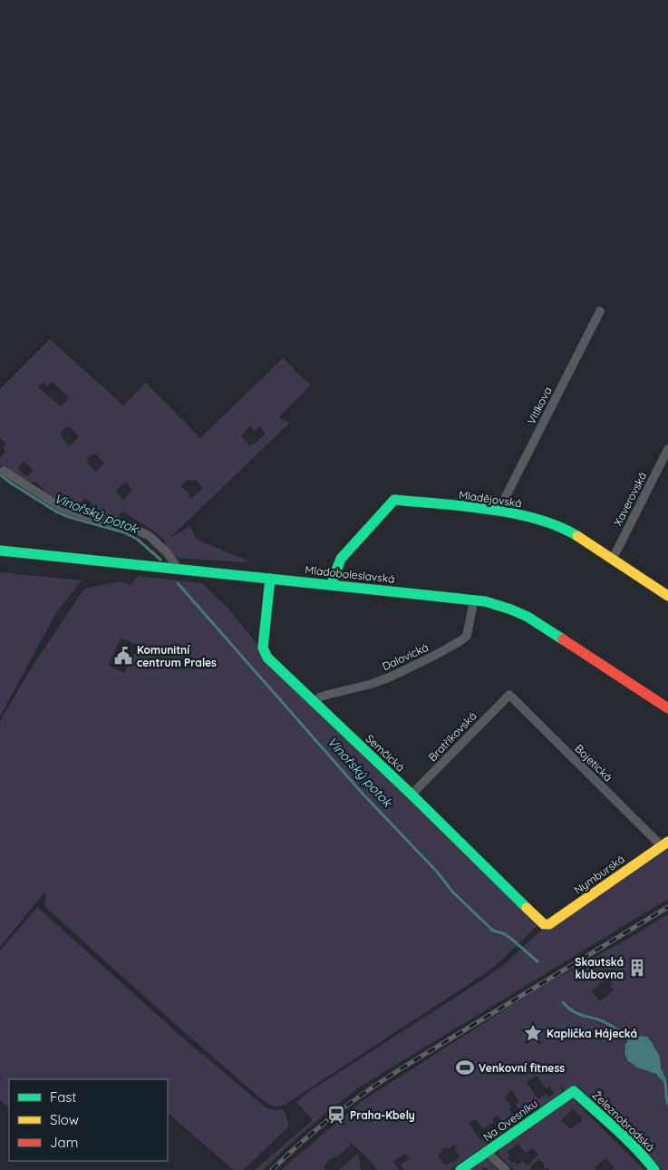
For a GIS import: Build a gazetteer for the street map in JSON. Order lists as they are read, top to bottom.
{
  "streets": {
    "street": [
      "Vitíkova",
      "Mladějovská",
      "Xaverovská",
      "Mladoboleslavská",
      "Dalovická",
      "Bratříkovská",
      "Semčická",
      "Bojetická",
      "Nymburská",
      "Na Ovesníku",
      "Železnobrodská"
    ]
  },
  "crossings": [
    ["Vitíkova", "Mladějovská"],
    ["Mladějovská", "Xaverovská"],
    ["Mladějovská", "Mladoboleslavská"],
    ["Mladoboleslavská", "Dalovická"],
    ["Mladoboleslavská", "Semčická"],
    ["Dalovická", "Semčická"],
    ["Bratříkovská", "Semčická"],
    ["Bratříkovská", "Bojetická"],
    ["Semčická", "Nymburská"],
    ["Bojetická", "Nymburská"],
    ["Na Ovesníku", "Železnobrodská"]
  ],
  "water": ["Vinořský potok"],
  "places": {
    "public building": ["Komunitní centrum Prales"],
    "building": ["Skautská klubovna"],
    "place": ["Kaplička Hájecká"],
    "sports": ["Venkovní fitness"],
    "station": ["Praha-Kbely"]
  },
  "legend": ["Fast", "Slow", "Jam"]
}
